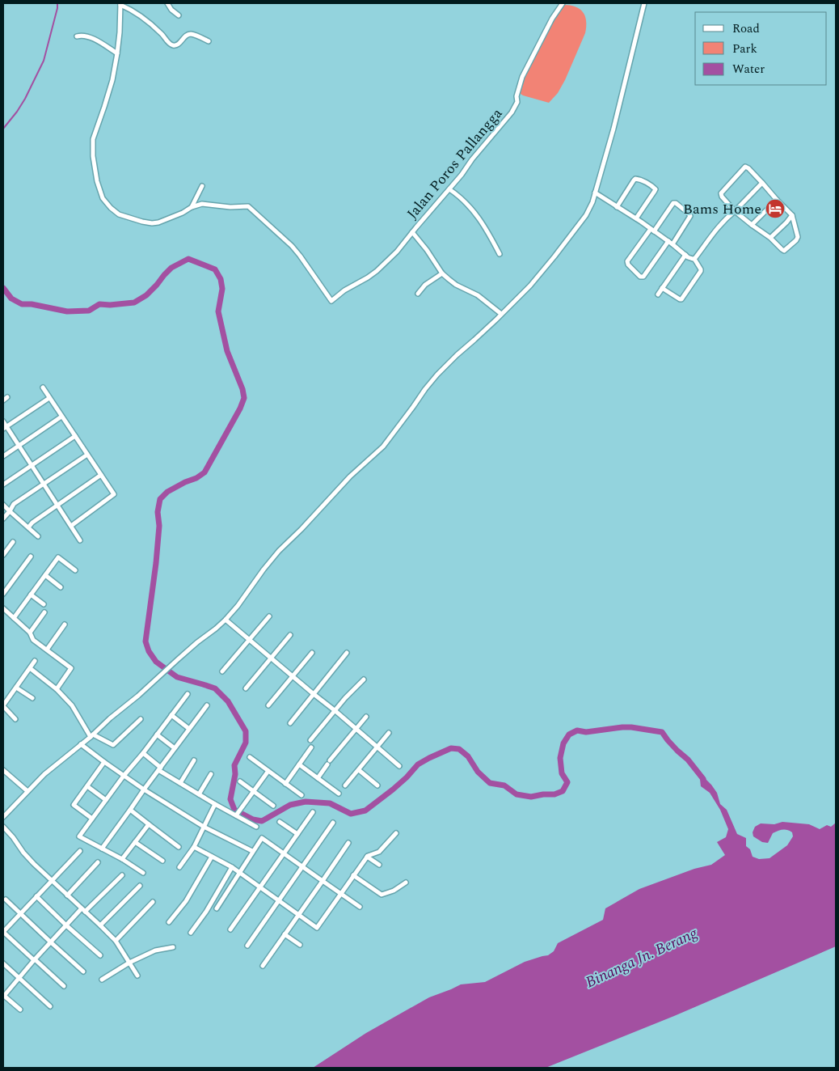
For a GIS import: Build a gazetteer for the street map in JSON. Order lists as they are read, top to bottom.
{
  "streets": {
    "street": ["Jalan Poros Pallangga"]
  },
  "water": ["Binanga Jn. Berang"],
  "places": {
    "hotel": ["Bams Home"]
  },
  "legend": ["Road", "Park", "Water"]
}
